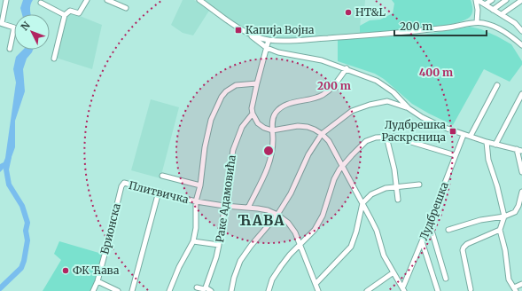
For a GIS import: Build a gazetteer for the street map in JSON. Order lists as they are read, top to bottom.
{
  "streets": {
    "street": [
      "Плитвичка",
      "Раке Адамовића",
      "Лудбрешка",
      "Брионска"
    ]
  },
  "crossings": [
    ["Плитвичка", "Раке Адамовића"],
    ["Плитвичка", "Брионска"]
  ],
  "districts": ["ЋАВА"],
  "places": {
    "other": ["HT&L", "ФК Ћава"],
    "transit": ["Капија Војна", "Лудбрешка Раскрсница"]
  },
  "scale_bar": "200 m",
  "north": "top left",
  "rings": ["400 m", "200 m"]
}
